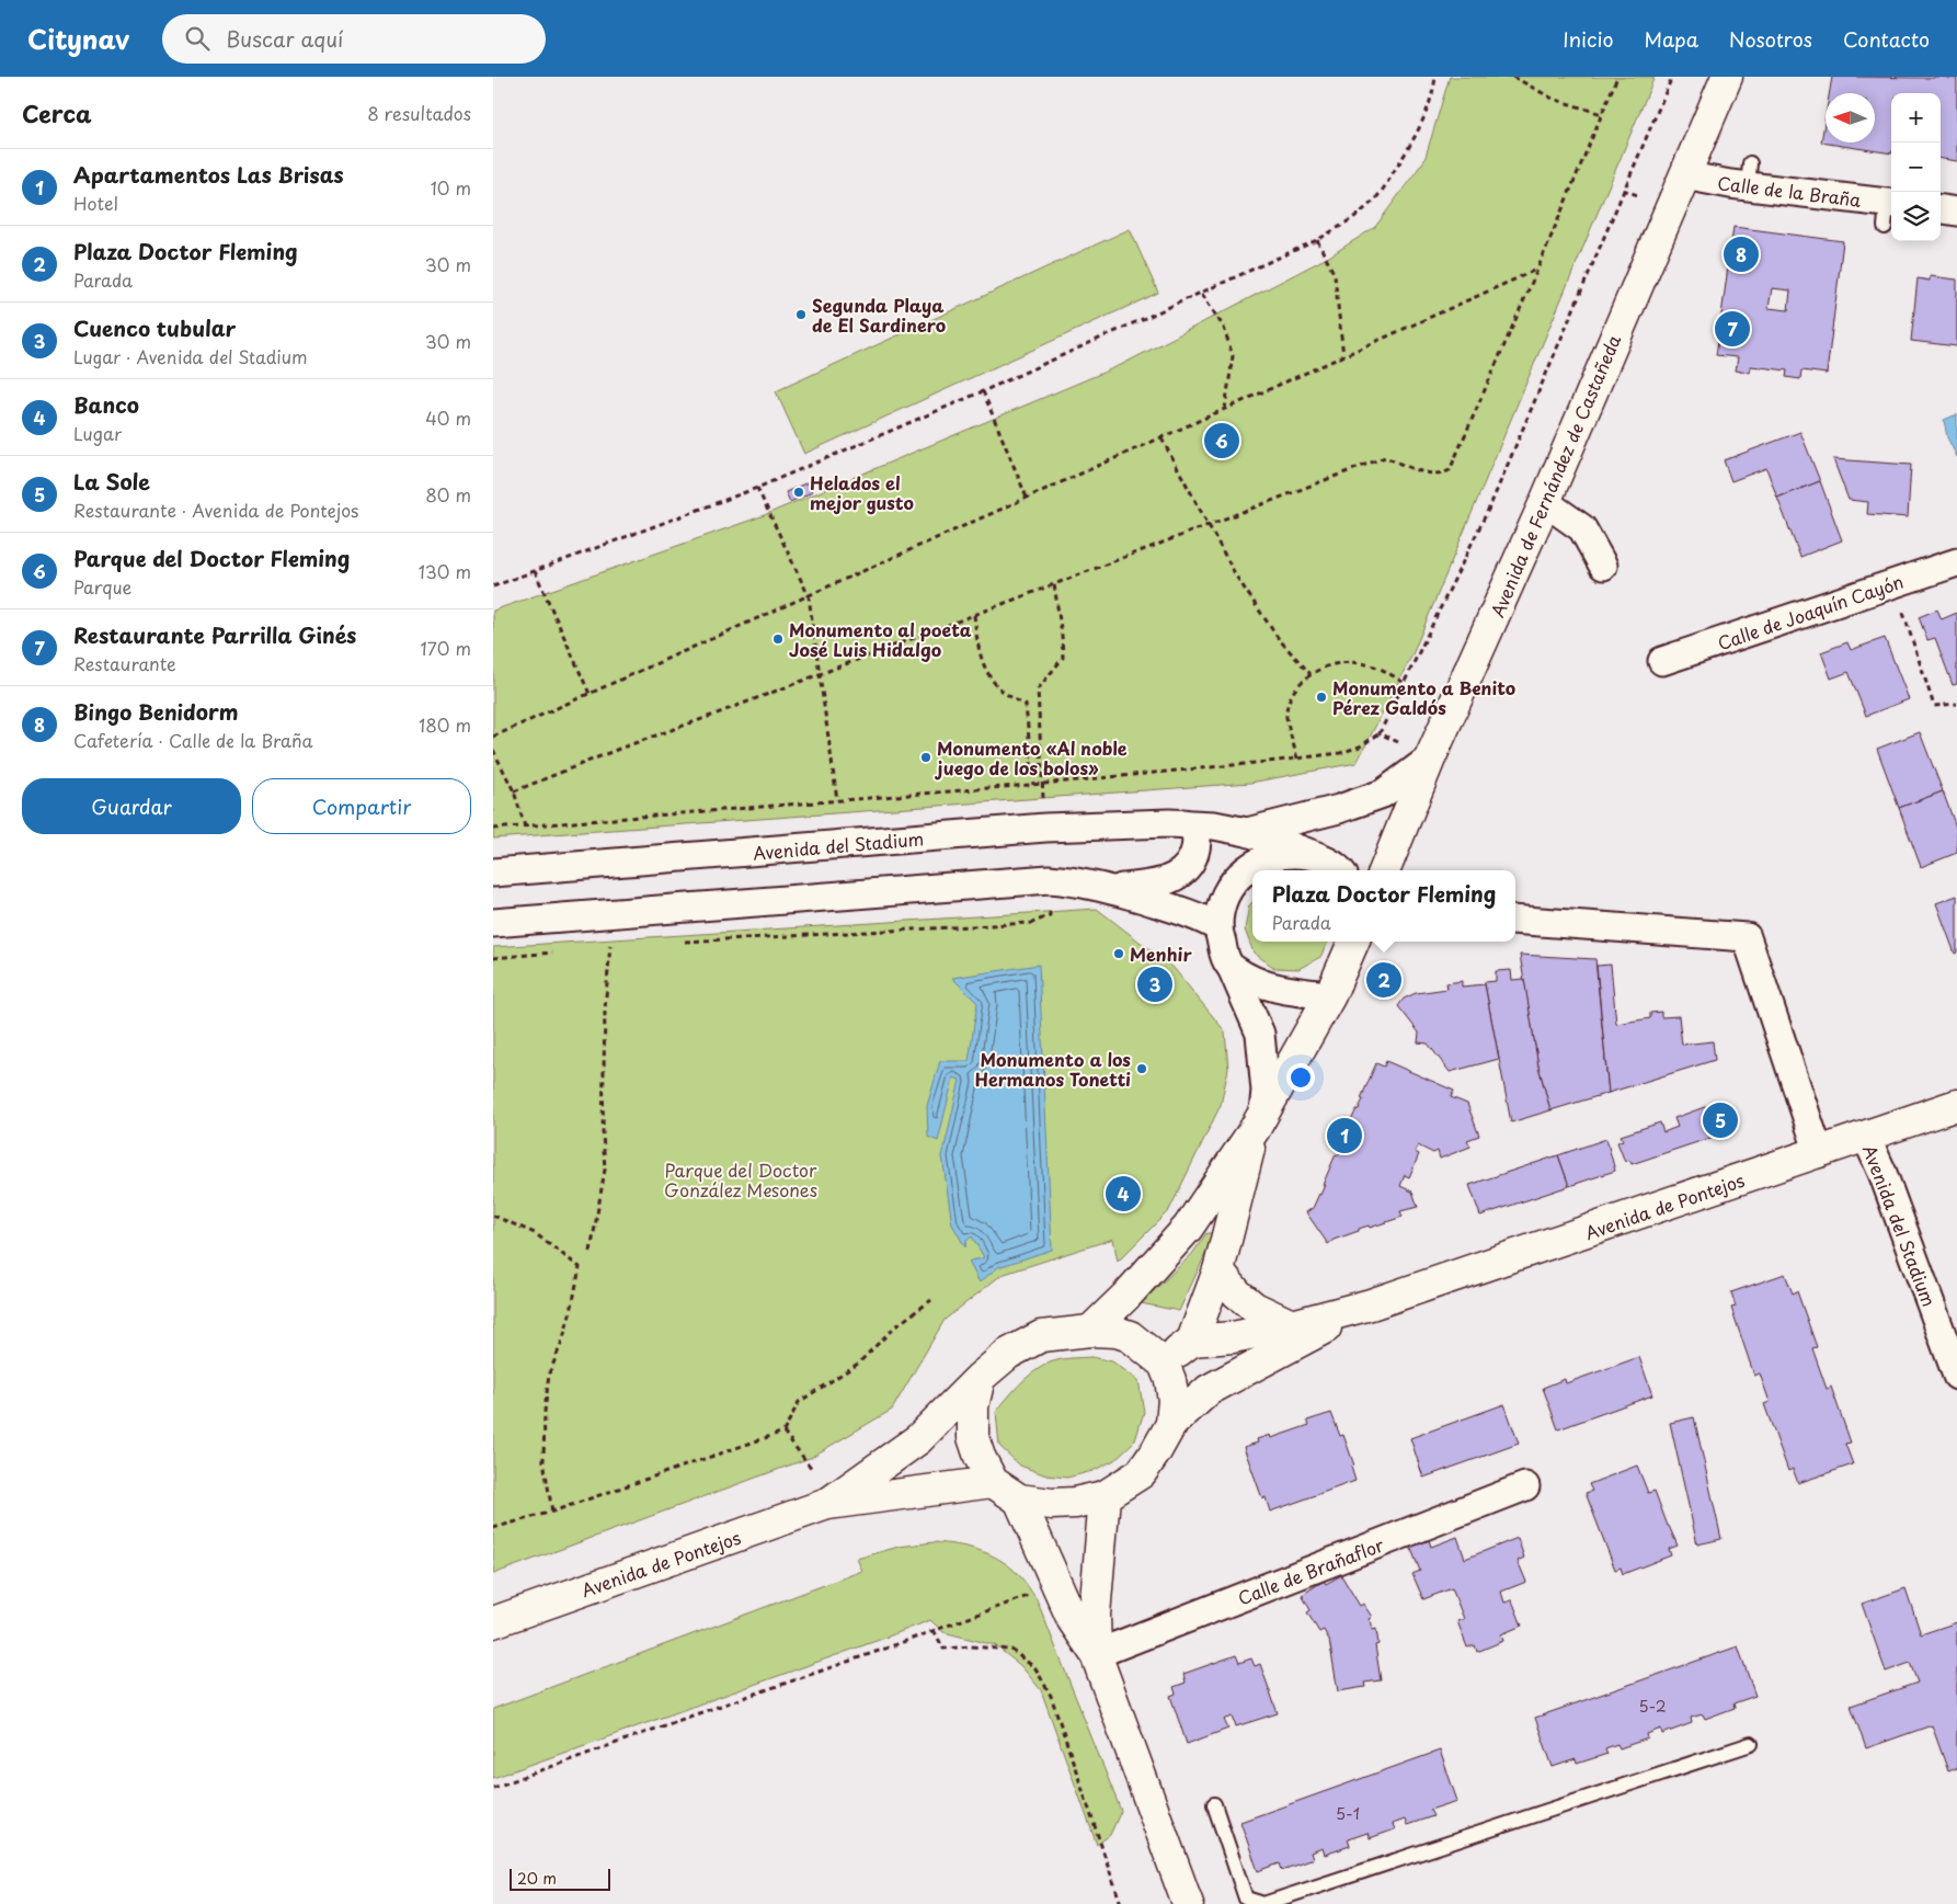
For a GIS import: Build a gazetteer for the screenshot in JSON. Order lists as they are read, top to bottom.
{
  "streets": {
    "main road": ["Avenida de Fernández de Castañeda", "Avenida de Pontejos"],
    "street": [
      "Calle de la Braña",
      "Calle de Joaquín Cayón",
      "Avenida del Stadium",
      "Calle de Brañaflor"
    ]
  },
  "crossings": [
    ["Calle de la Braña", "Avenida de Fernández de Castañeda"],
    ["Avenida de Fernández de Castañeda", "Avenida del Stadium"],
    ["Avenida del Stadium", "Avenida de Pontejos"]
  ],
  "parks": ["Parque del Doctor González Mesones"],
  "places": [
    "Segunda Playa de El Sardinero",
    "Helados el mejor gusto",
    "Monumento al poeta José Luis Hidalgo",
    "Monumento a Benito Pérez Galdós",
    "Monumento «Al noble juego de los bolos»",
    "Menhir",
    "Monumento a los Hermanos Tonetti"
  ],
  "house_numbers": ["5-2", "5-1"],
  "scale_bar": "20 m",
  "north": "left",
  "page": {
    "header": "Citynav",
    "search": "Buscar aquí",
    "nav": [
      "Inicio",
      "Mapa",
      "Nosotros",
      "Contacto"
    ],
    "heading": ["Cerca", "8 resultados"],
    "map_buttons": ["+", "−"],
    "list": [
      {
        "mark": "1",
        "name": "Apartamentos Las Brisas",
        "note": "Hotel",
        "value": "10 m"
      },
      {
        "mark": "2",
        "name": "Plaza Doctor Fleming",
        "note": "Parada",
        "value": "30 m"
      },
      {
        "mark": "3",
        "name": "Cuenco tubular",
        "note": "Lugar · Avenida del Stadium",
        "value": "30 m"
      },
      {
        "mark": "4",
        "name": "Banco",
        "note": "Lugar",
        "value": "40 m"
      },
      {
        "mark": "5",
        "name": "La Sole",
        "note": "Restaurante · Avenida de Pontejos",
        "value": "80 m"
      },
      {
        "mark": "6",
        "name": "Parque del Doctor Fleming",
        "note": "Parque",
        "value": "130 m"
      },
      {
        "mark": "7",
        "name": "Restaurante Parrilla Ginés",
        "note": "Restaurante",
        "value": "170 m"
      },
      {
        "mark": "8",
        "name": "Bingo Benidorm",
        "note": "Cafetería · Calle de la Braña",
        "value": "180 m"
      }
    ],
    "pins": [
      "8",
      "7",
      "6",
      "2",
      "3",
      "5",
      "1",
      "4"
    ],
    "buttons": ["Guardar", "Compartir"],
    "popup": ["Plaza Doctor Fleming", "Parada"],
    "scale": "20 m"
  }
}
